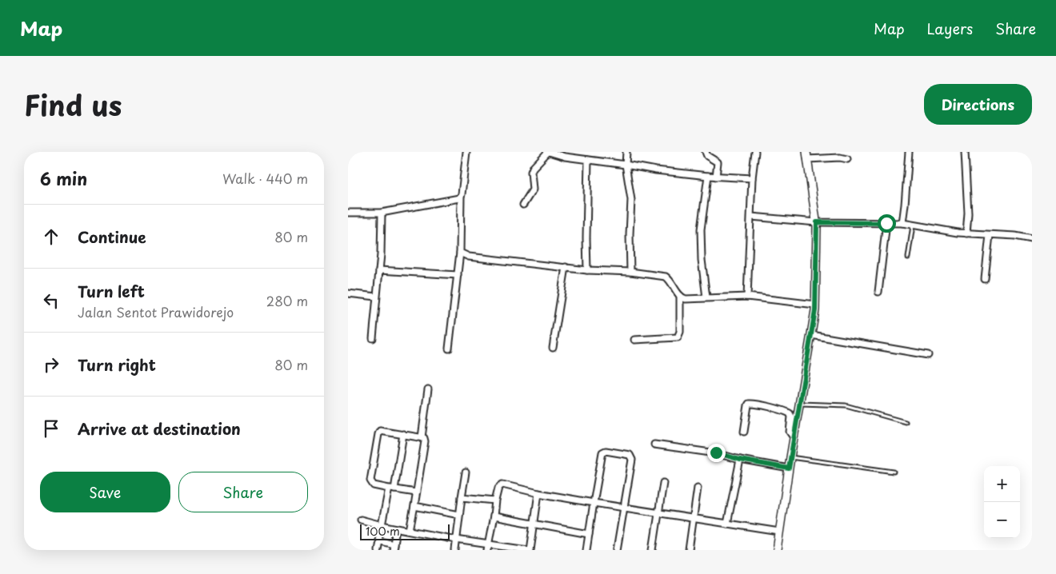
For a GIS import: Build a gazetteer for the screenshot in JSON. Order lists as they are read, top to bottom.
{
  "scale_bar": "100 m",
  "page": {
    "header": "Map",
    "nav": ["Map", "Layers", "Share"],
    "title": "Find us",
    "buttons": [
      "Directions",
      ["Save", "Share"]
    ],
    "heading": ["6 min", "Walk · 440 m"],
    "list": [
      ["Continue", "80 m"],
      ["Turn left", "Jalan Sentot Prawidorejo", "280 m"],
      ["Turn right", "80 m"],
      "Arrive at destination"
    ],
    "map_buttons": ["+", "−"],
    "scale": "100 m"
  }
}
